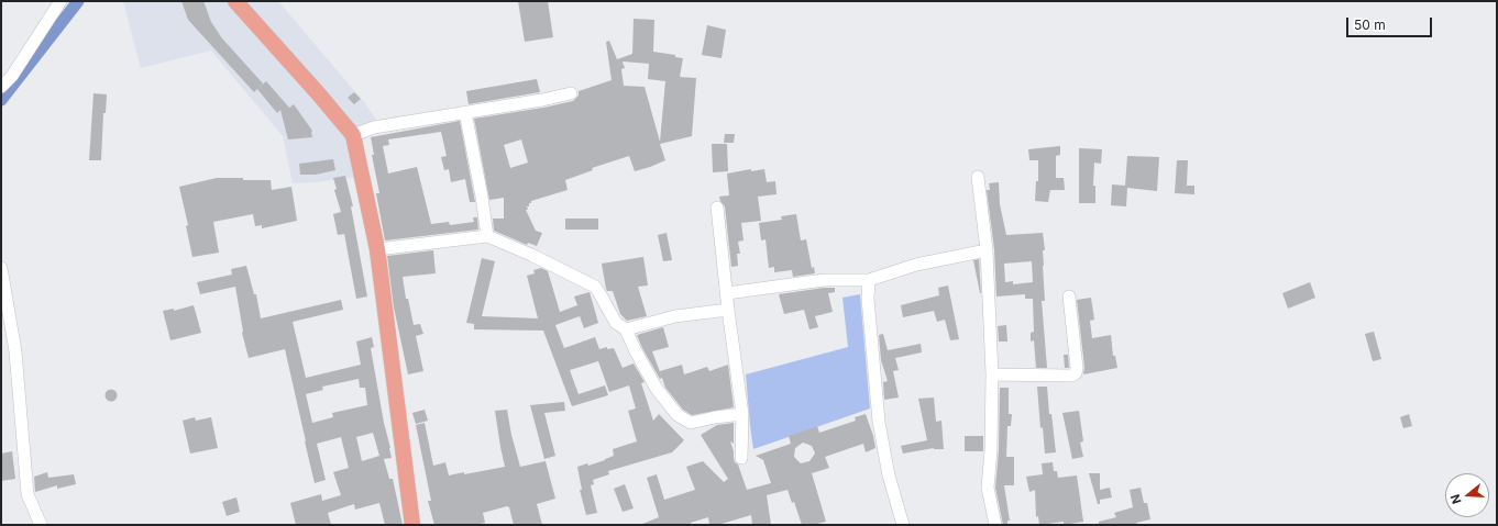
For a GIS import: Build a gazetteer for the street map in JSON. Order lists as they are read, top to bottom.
{
  "scale_bar": "50 m",
  "north": "left"
}
